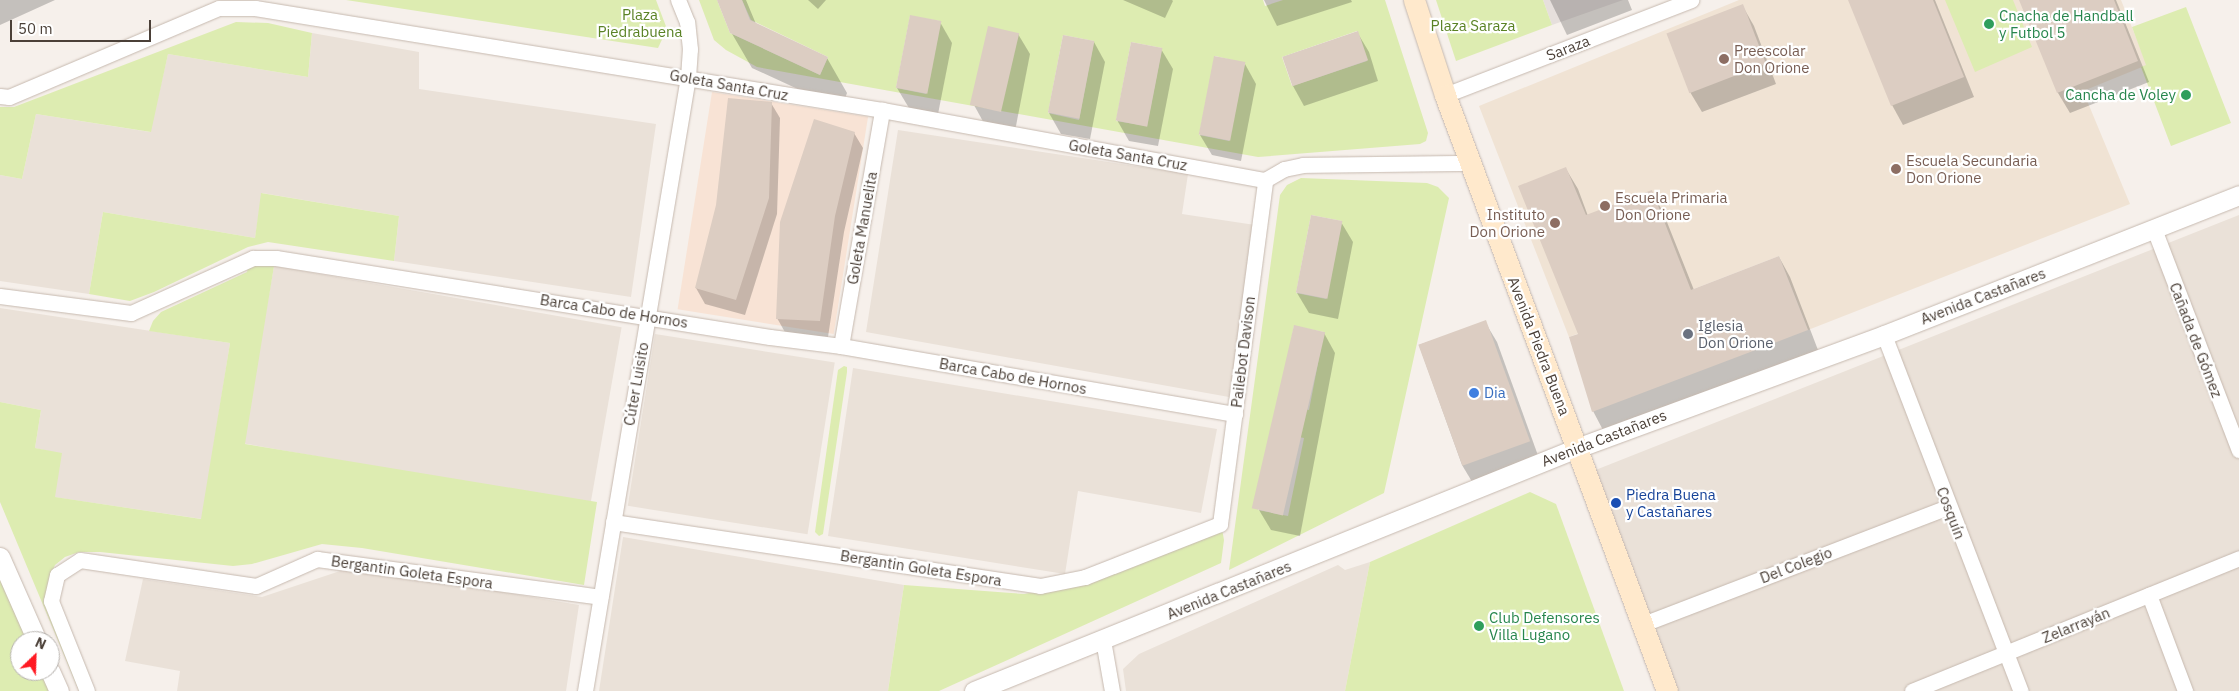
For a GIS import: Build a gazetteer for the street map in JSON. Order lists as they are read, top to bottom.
{
  "streets": {
    "main road": ["Avenida Piedra Buena"],
    "street": [
      "Saraza",
      "Goleta Santa Cruz",
      "Goleta Manuelita",
      "Avenida Castañares",
      "Barca Cabo de Hornos",
      "Cañada de Gómez",
      "Pailebot Davison",
      "Cúter Luisito",
      "Cosquín",
      "Del Colegio",
      "Bergantin Goleta Espora",
      "Zelarrayán"
    ]
  },
  "crossings": [
    ["Saraza", "Avenida Piedra Buena"],
    ["Goleta Santa Cruz", "Goleta Manuelita"],
    ["Goleta Santa Cruz", "Pailebot Davison"],
    ["Goleta Santa Cruz", "Cúter Luisito"],
    ["Goleta Manuelita", "Barca Cabo de Hornos"],
    ["Avenida Castañares", "Cañada de Gómez"],
    ["Avenida Castañares", "Avenida Piedra Buena"],
    ["Avenida Castañares", "Cosquín"],
    ["Barca Cabo de Hornos", "Pailebot Davison"],
    ["Barca Cabo de Hornos", "Cúter Luisito"],
    ["Avenida Piedra Buena", "Del Colegio"],
    ["Pailebot Davison", "Bergantin Goleta Espora"],
    ["Cúter Luisito", "Bergantin Goleta Espora"],
    ["Cosquín", "Del Colegio"],
    ["Cosquín", "Zelarrayán"]
  ],
  "parks": ["Plaza Piedrabuena", "Plaza Saraza"],
  "places": [
    "Cnacha de Handball y Futbol 5",
    "Preescolar Don Orione",
    "Cancha de Voley",
    "Escuela Secundaria Don Orione",
    "Escuela Primaria Don Orione",
    "Instituto Don Orione",
    "Iglesia Don Orione",
    "Dia",
    "Piedra Buena y Castañares",
    "Club Defensores Villa Lugano"
  ],
  "scale_bar": "50 m",
  "north": "top right"
}
